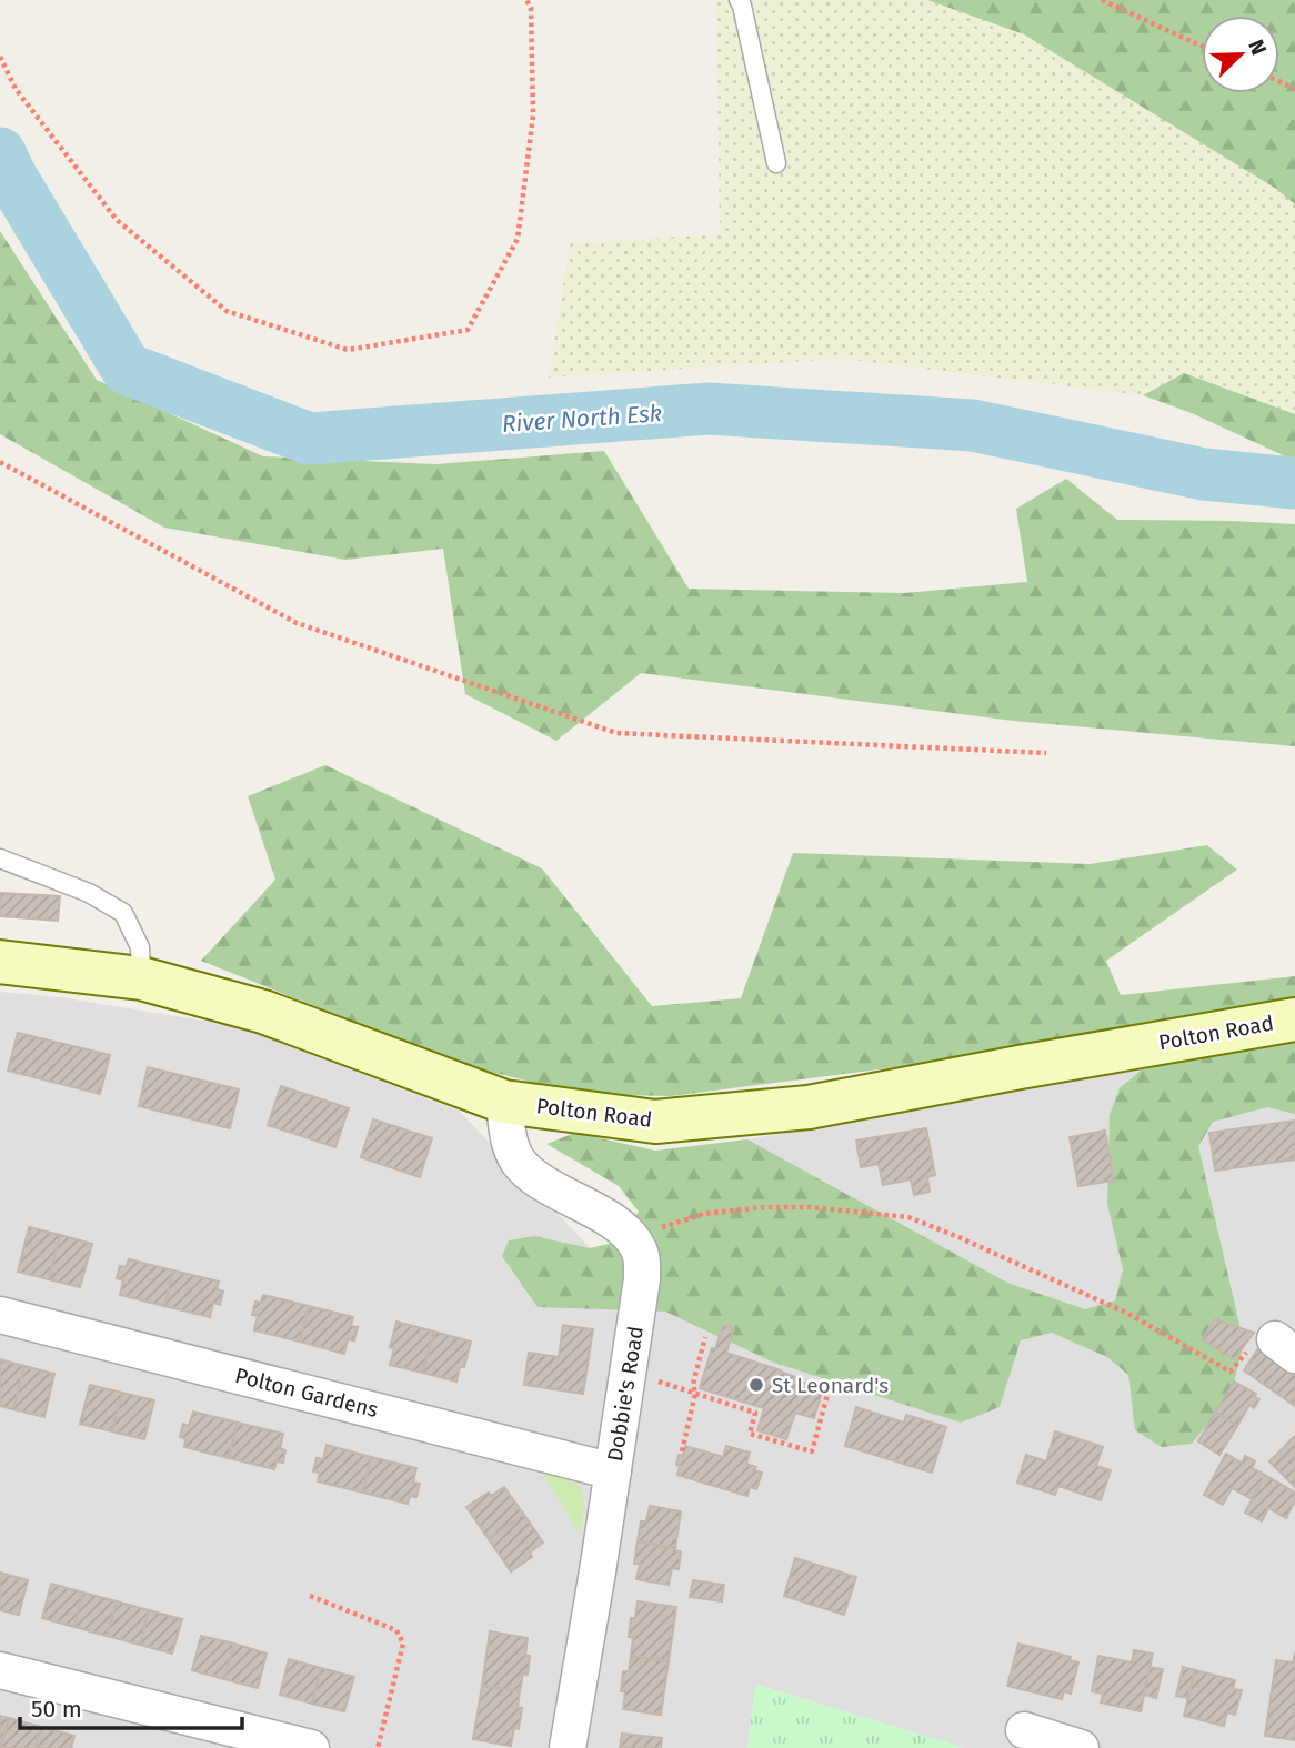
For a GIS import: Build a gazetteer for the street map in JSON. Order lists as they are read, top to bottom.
{
  "streets": {
    "street": ["Polton Road", "Polton Gardens", "Dobbie's Road"]
  },
  "crossings": [
    ["Polton Gardens", "Dobbie's Road"]
  ],
  "water": ["River North Esk"],
  "places": ["St Leonard's"],
  "scale_bar": "50 m",
  "north": "top right"
}
